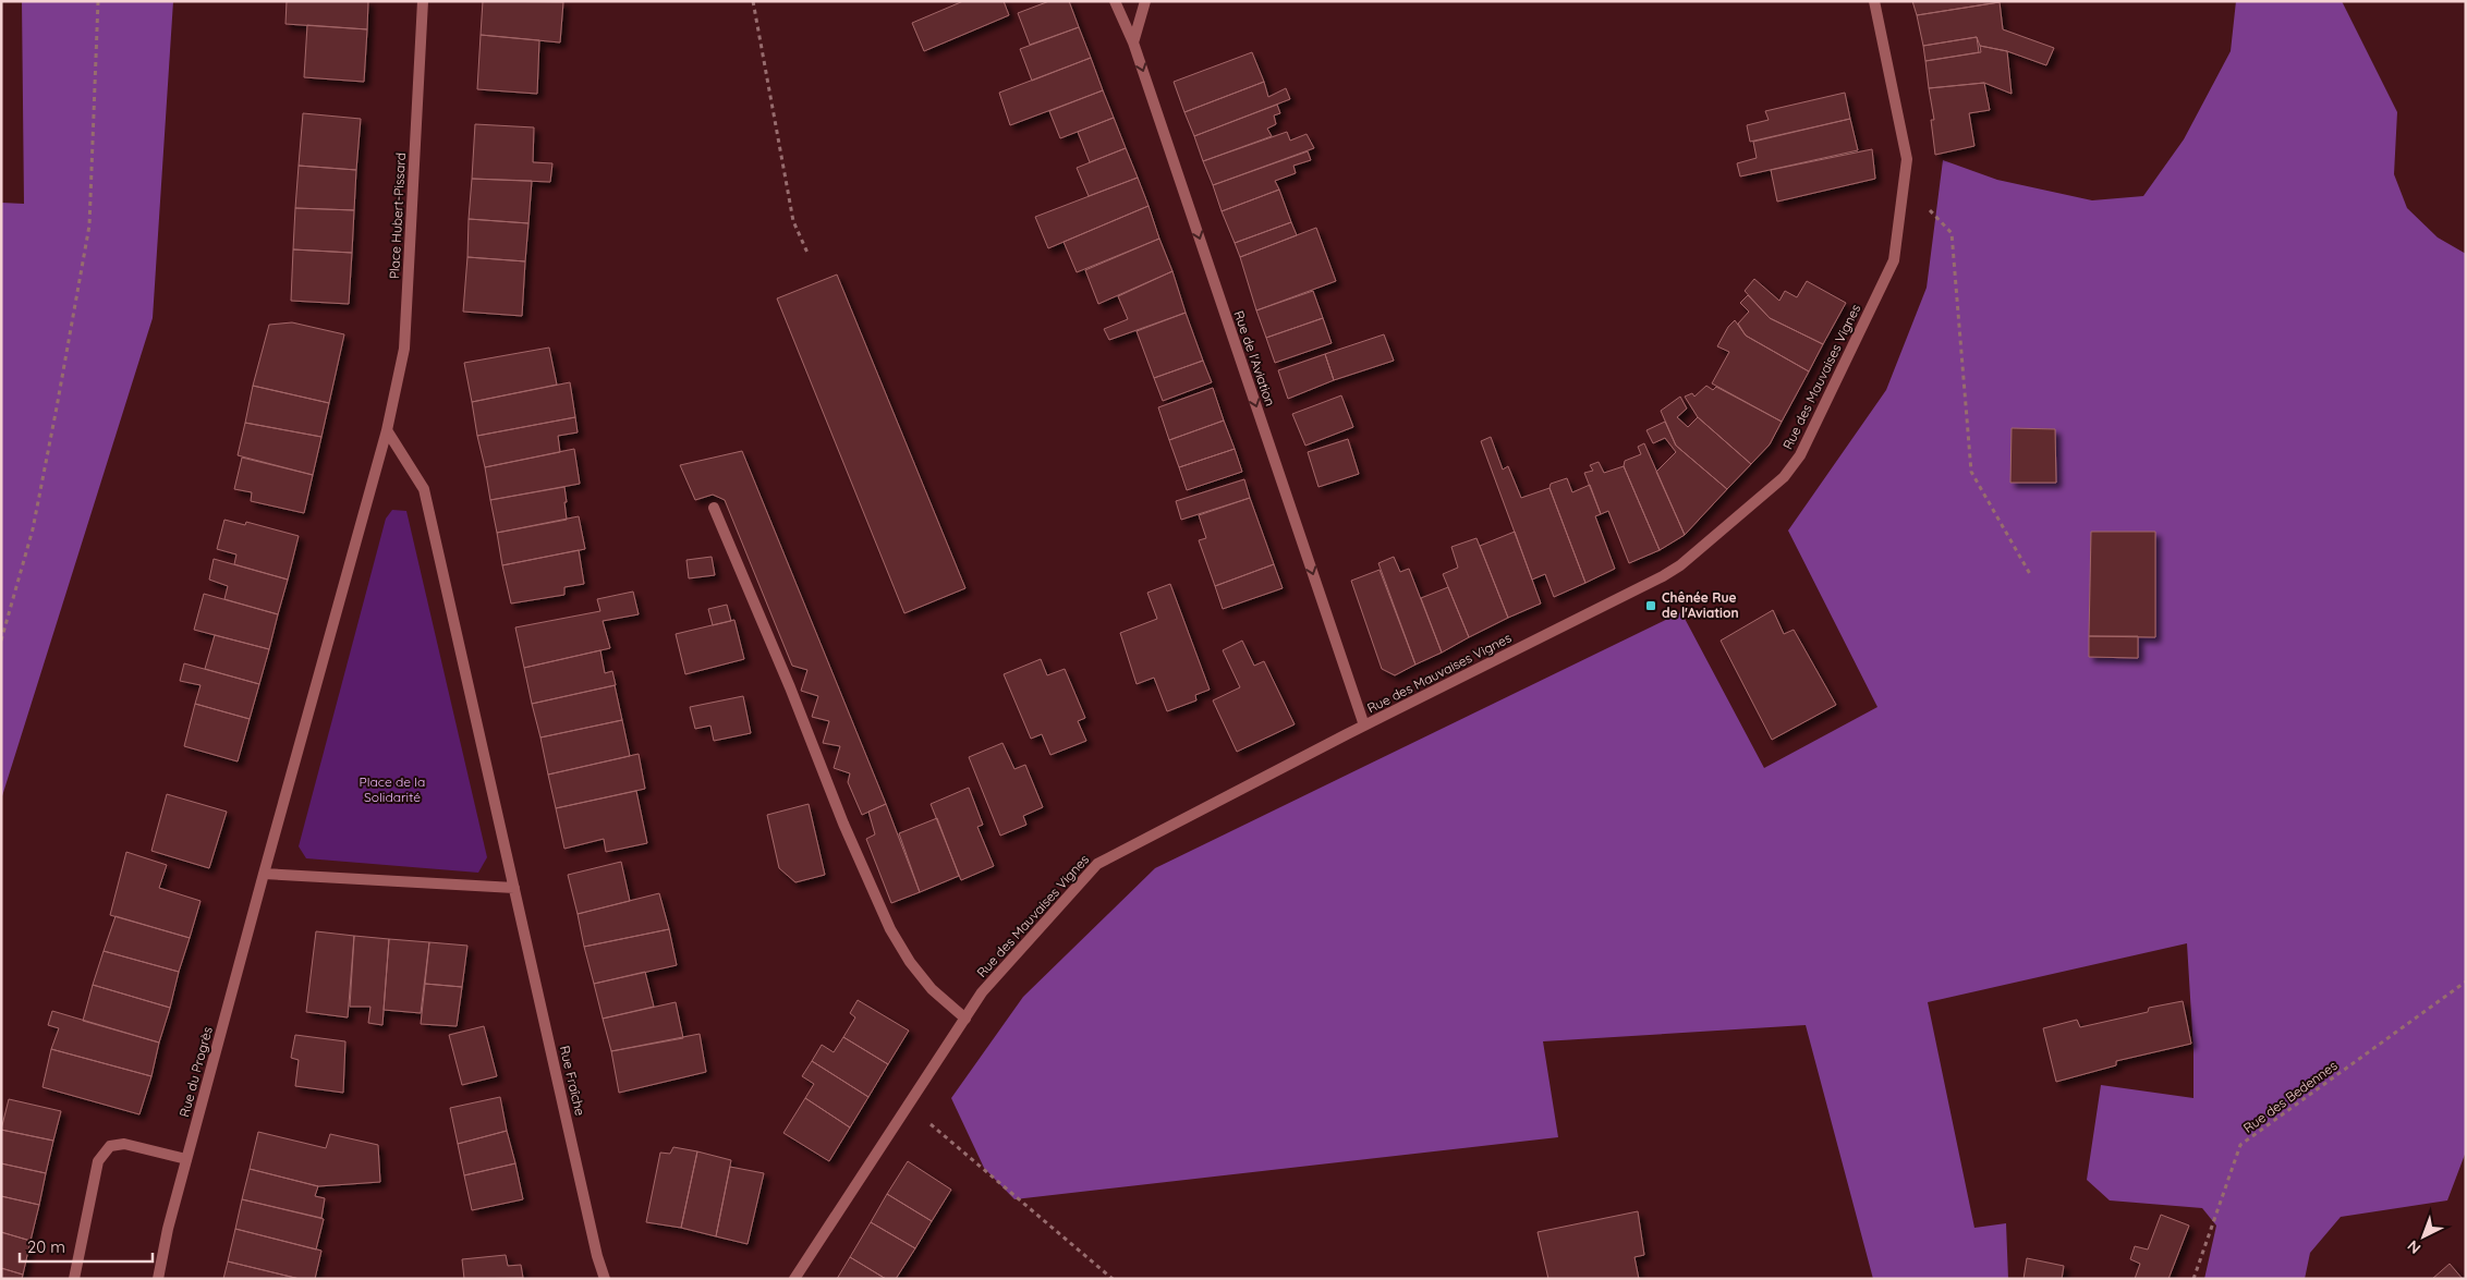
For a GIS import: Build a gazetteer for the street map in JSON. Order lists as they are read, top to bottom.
{
  "streets": {
    "street": [
      "Place Hubert-Pissard",
      "Rue de l'Aviation",
      "Rue des Mauvaises Vignes",
      "Rue du Progrès",
      "Rue Fraîche"
    ],
    "path": ["Rue des Bedennes"]
  },
  "crossings": [
    ["Rue de l'Aviation", "Rue des Mauvaises Vignes"]
  ],
  "one_way": ["Rue de l'Aviation"],
  "parks": ["Place de la Solidarité"],
  "places": {
    "transit": ["Chênée Rue de l'Aviation"]
  },
  "scale_bar": "20 m",
  "north": "bottom left"
}
